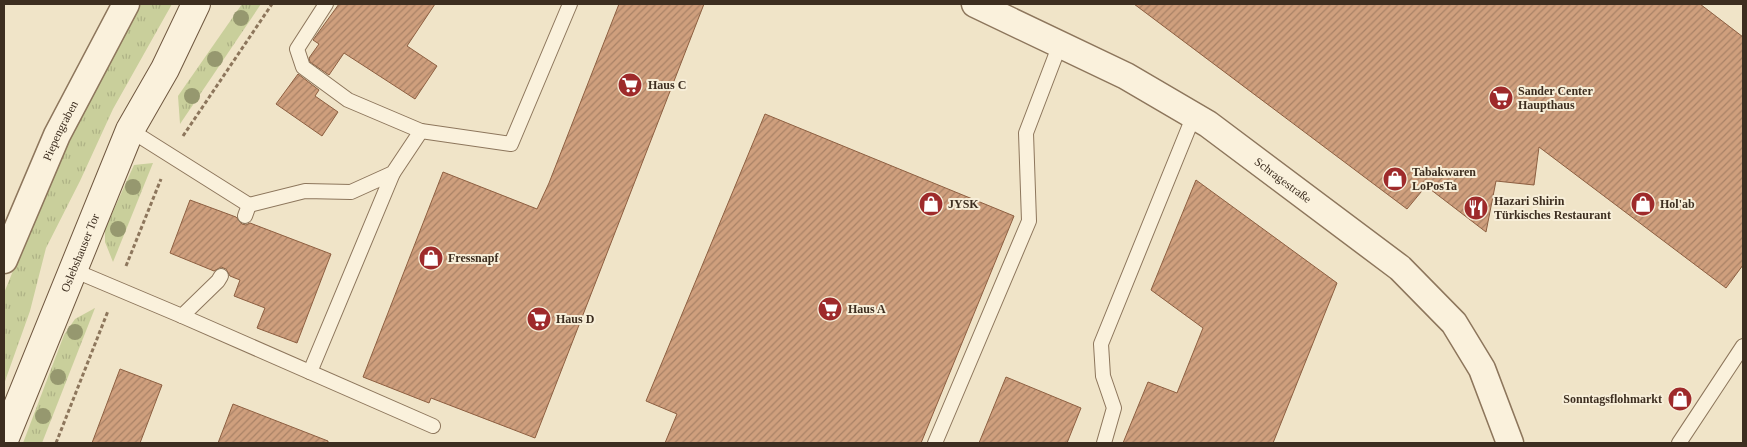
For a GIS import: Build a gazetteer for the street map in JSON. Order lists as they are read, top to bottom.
{
  "streets": {
    "main road": ["Oslebshauser Tor"],
    "street": ["Piepengraben", "Schragestraße"]
  },
  "places": {
    "supermarket": [
      "Haus C",
      "Sander Center Haupthaus",
      "Haus A",
      "Haus D"
    ],
    "shop": [
      "Tabakwaren LoPosTa",
      "JYSK",
      "Hol'ab",
      "Fressnapf",
      "Sonntagsflohmarkt"
    ],
    "restaurant": ["Hazari Shirin Türkisches Restaurant"]
  }
}
